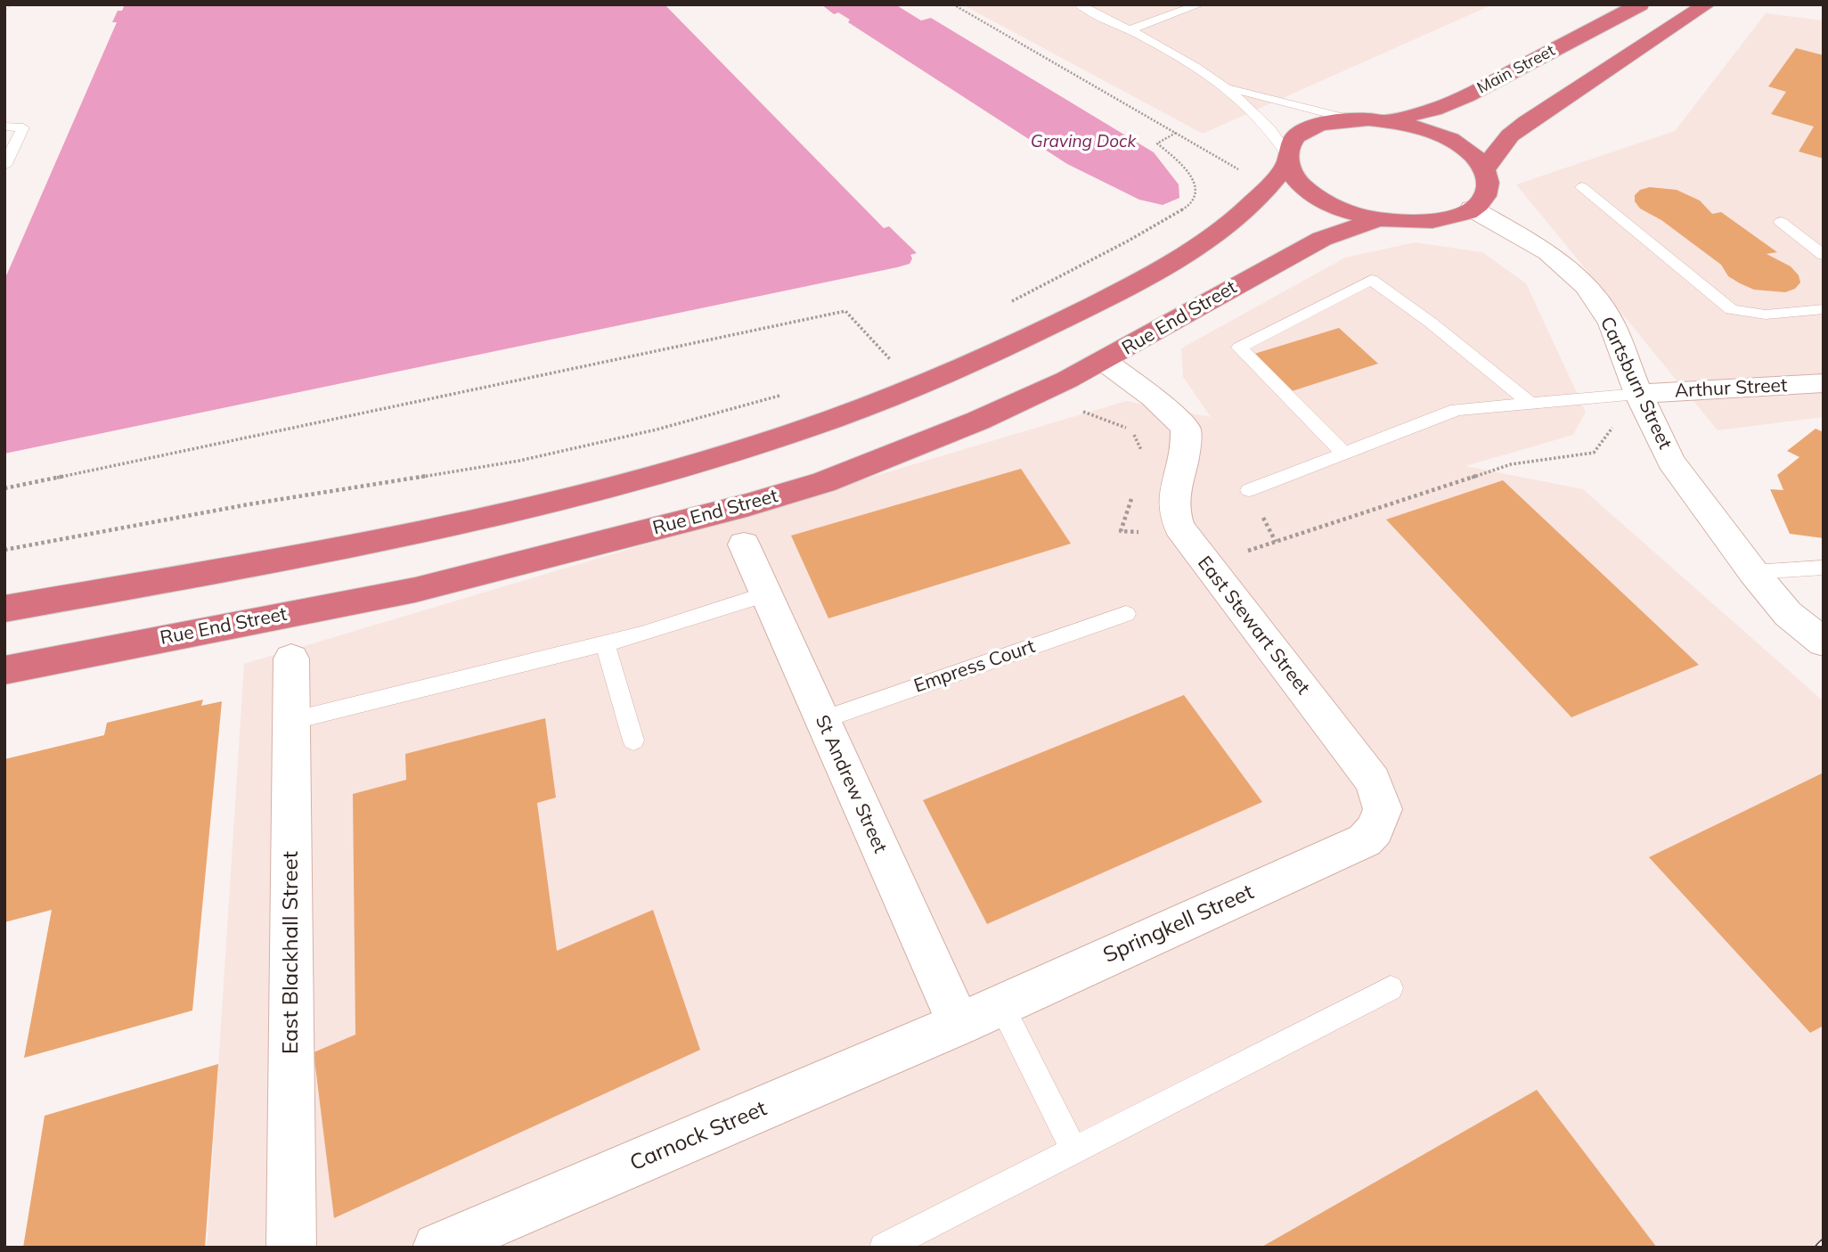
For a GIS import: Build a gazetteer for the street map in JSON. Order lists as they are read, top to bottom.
{
  "streets": {
    "highway": ["Main Street", "Rue End Street"],
    "street": [
      "Cartsburn Street",
      "Arthur Street",
      "East Stewart Street",
      "St Andrew Street",
      "Springkell Street",
      "East Blackhall Street",
      "Carnock Street"
    ],
    "lane": ["Empress Court"]
  },
  "crossings": [
    ["Rue End Street", "East Stewart Street"],
    ["Cartsburn Street", "Arthur Street"],
    ["East Stewart Street", "Springkell Street"],
    ["Empress Court", "St Andrew Street"],
    ["St Andrew Street", "Springkell Street"],
    ["St Andrew Street", "Carnock Street"],
    ["Springkell Street", "Carnock Street"]
  ],
  "water": ["Graving Dock"]
}
